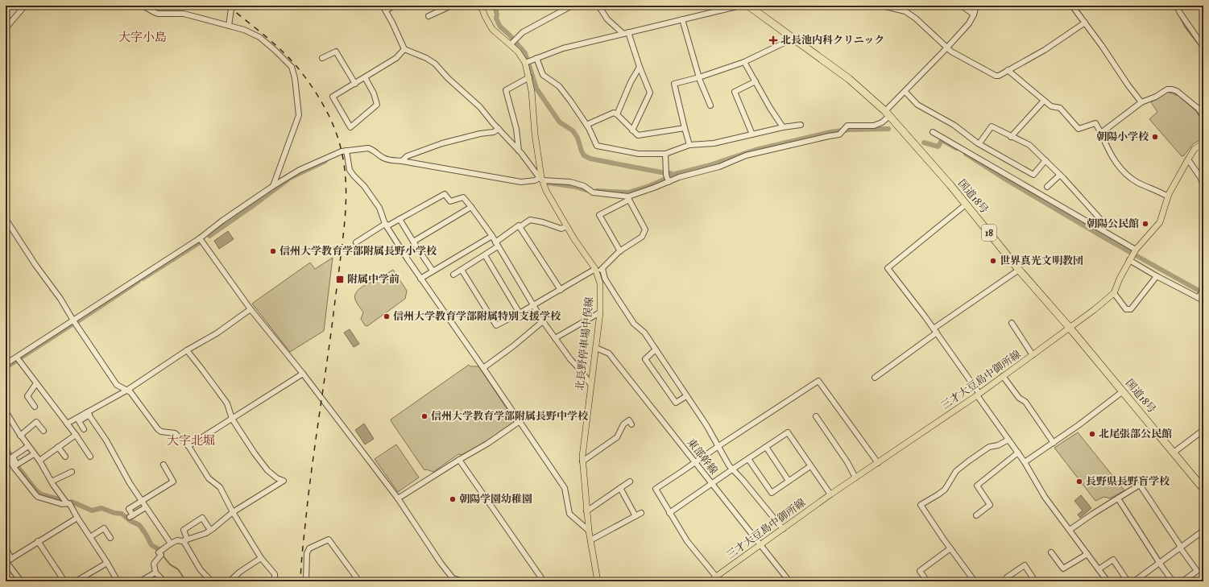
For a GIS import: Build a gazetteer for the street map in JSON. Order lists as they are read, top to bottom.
{
  "streets": {
    "highway": ["国道18号", "18"],
    "main road": ["北長野停車場中俣線", "三才大豆島中御所線"],
    "street": ["東部幹線"]
  },
  "crossings": [
    ["国道18号", "三才大豆島中御所線"],
    ["北長野停車場中俣線", "東部幹線"],
    ["三才大豆島中御所線", "東部幹線"]
  ],
  "districts": ["大字小島", "大字北堀"],
  "places": {
    "health": ["北長池内科クリニック"],
    "other": [
      "朝陽小学校",
      "朝陽公民館",
      "信州大学教育学部附属長野小学校",
      "世界真光文明教団",
      "信州大学教育学部附属特別支援学校",
      "信州大学教育学部附属長野中学校",
      "北尾張部公民館",
      "長野県長野盲学校",
      "朝陽学園幼稚園"
    ],
    "transit": ["附属中学前"]
  }
}
